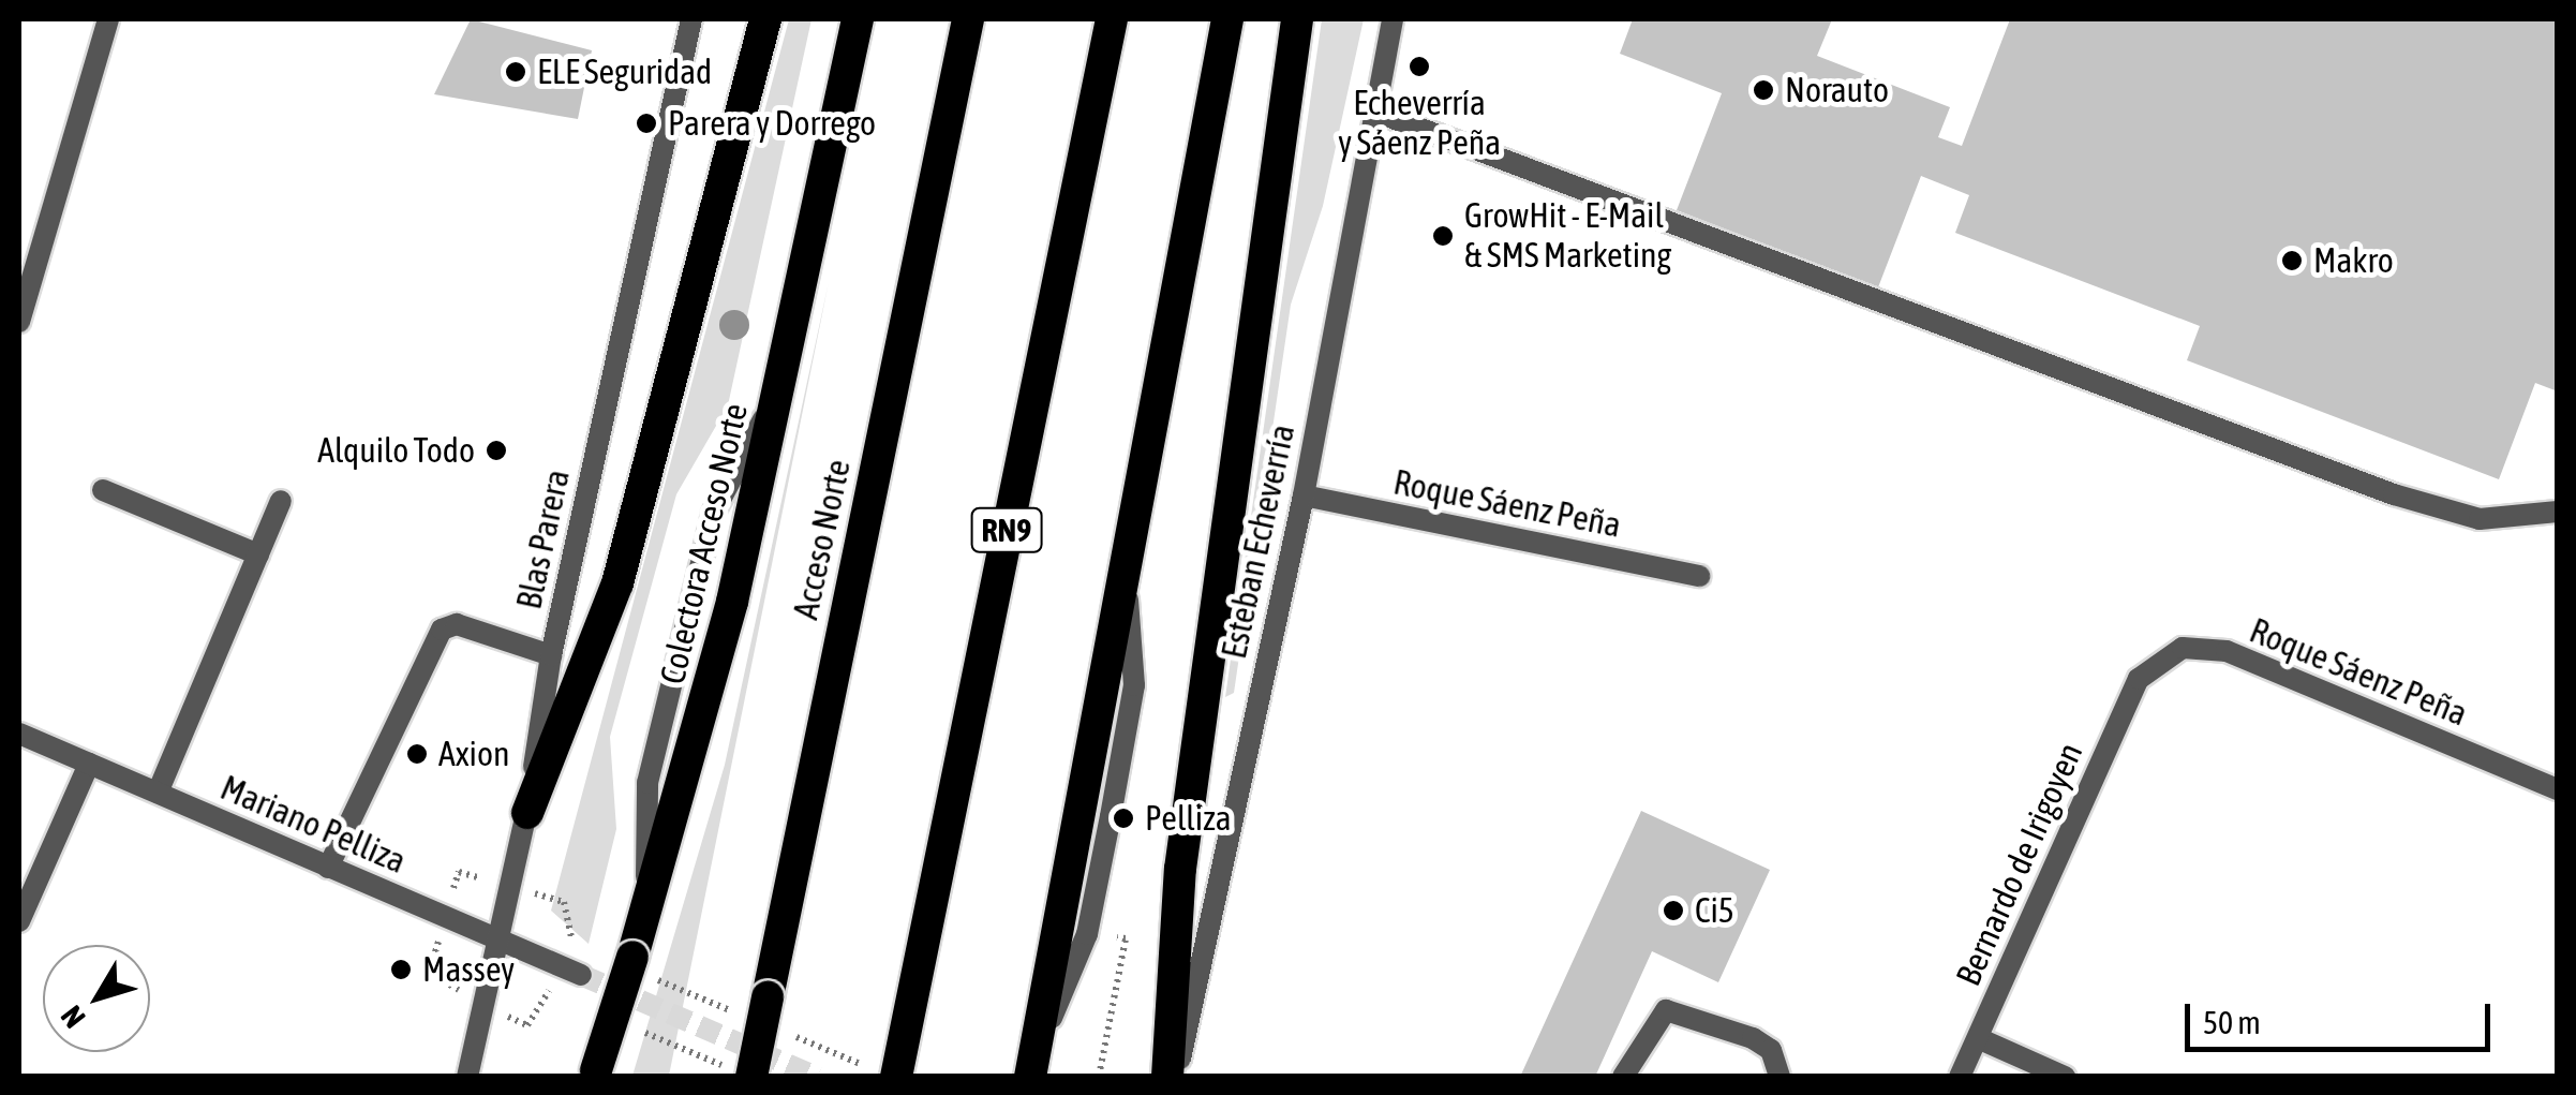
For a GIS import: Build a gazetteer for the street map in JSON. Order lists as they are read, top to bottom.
{
  "streets": {
    "highway": ["RN9", "Acceso Norte", "Colectora Acceso Norte"],
    "street": [
      "Roque Sáenz Peña",
      "Blas Parera",
      "Esteban Echeverría",
      "Mariano Pelliza",
      "Bernardo de Irigoyen"
    ]
  },
  "crossings": [
    ["Roque Sáenz Peña", "Esteban Echeverría"],
    ["Roque Sáenz Peña", "Bernardo de Irigoyen"],
    ["Blas Parera", "Mariano Pelliza"]
  ],
  "places": [
    "Echeverría y Sáenz Peña",
    "ELE Seguridad",
    "Norauto",
    "Parera y Dorrego",
    "GrowHit - E-Mail & SMS Marketing",
    "Makro",
    "Alquilo Todo",
    "Axion",
    "Pelliza",
    "Ci5",
    "Massey"
  ],
  "scale_bar": "50 m",
  "north": "bottom left"
}
